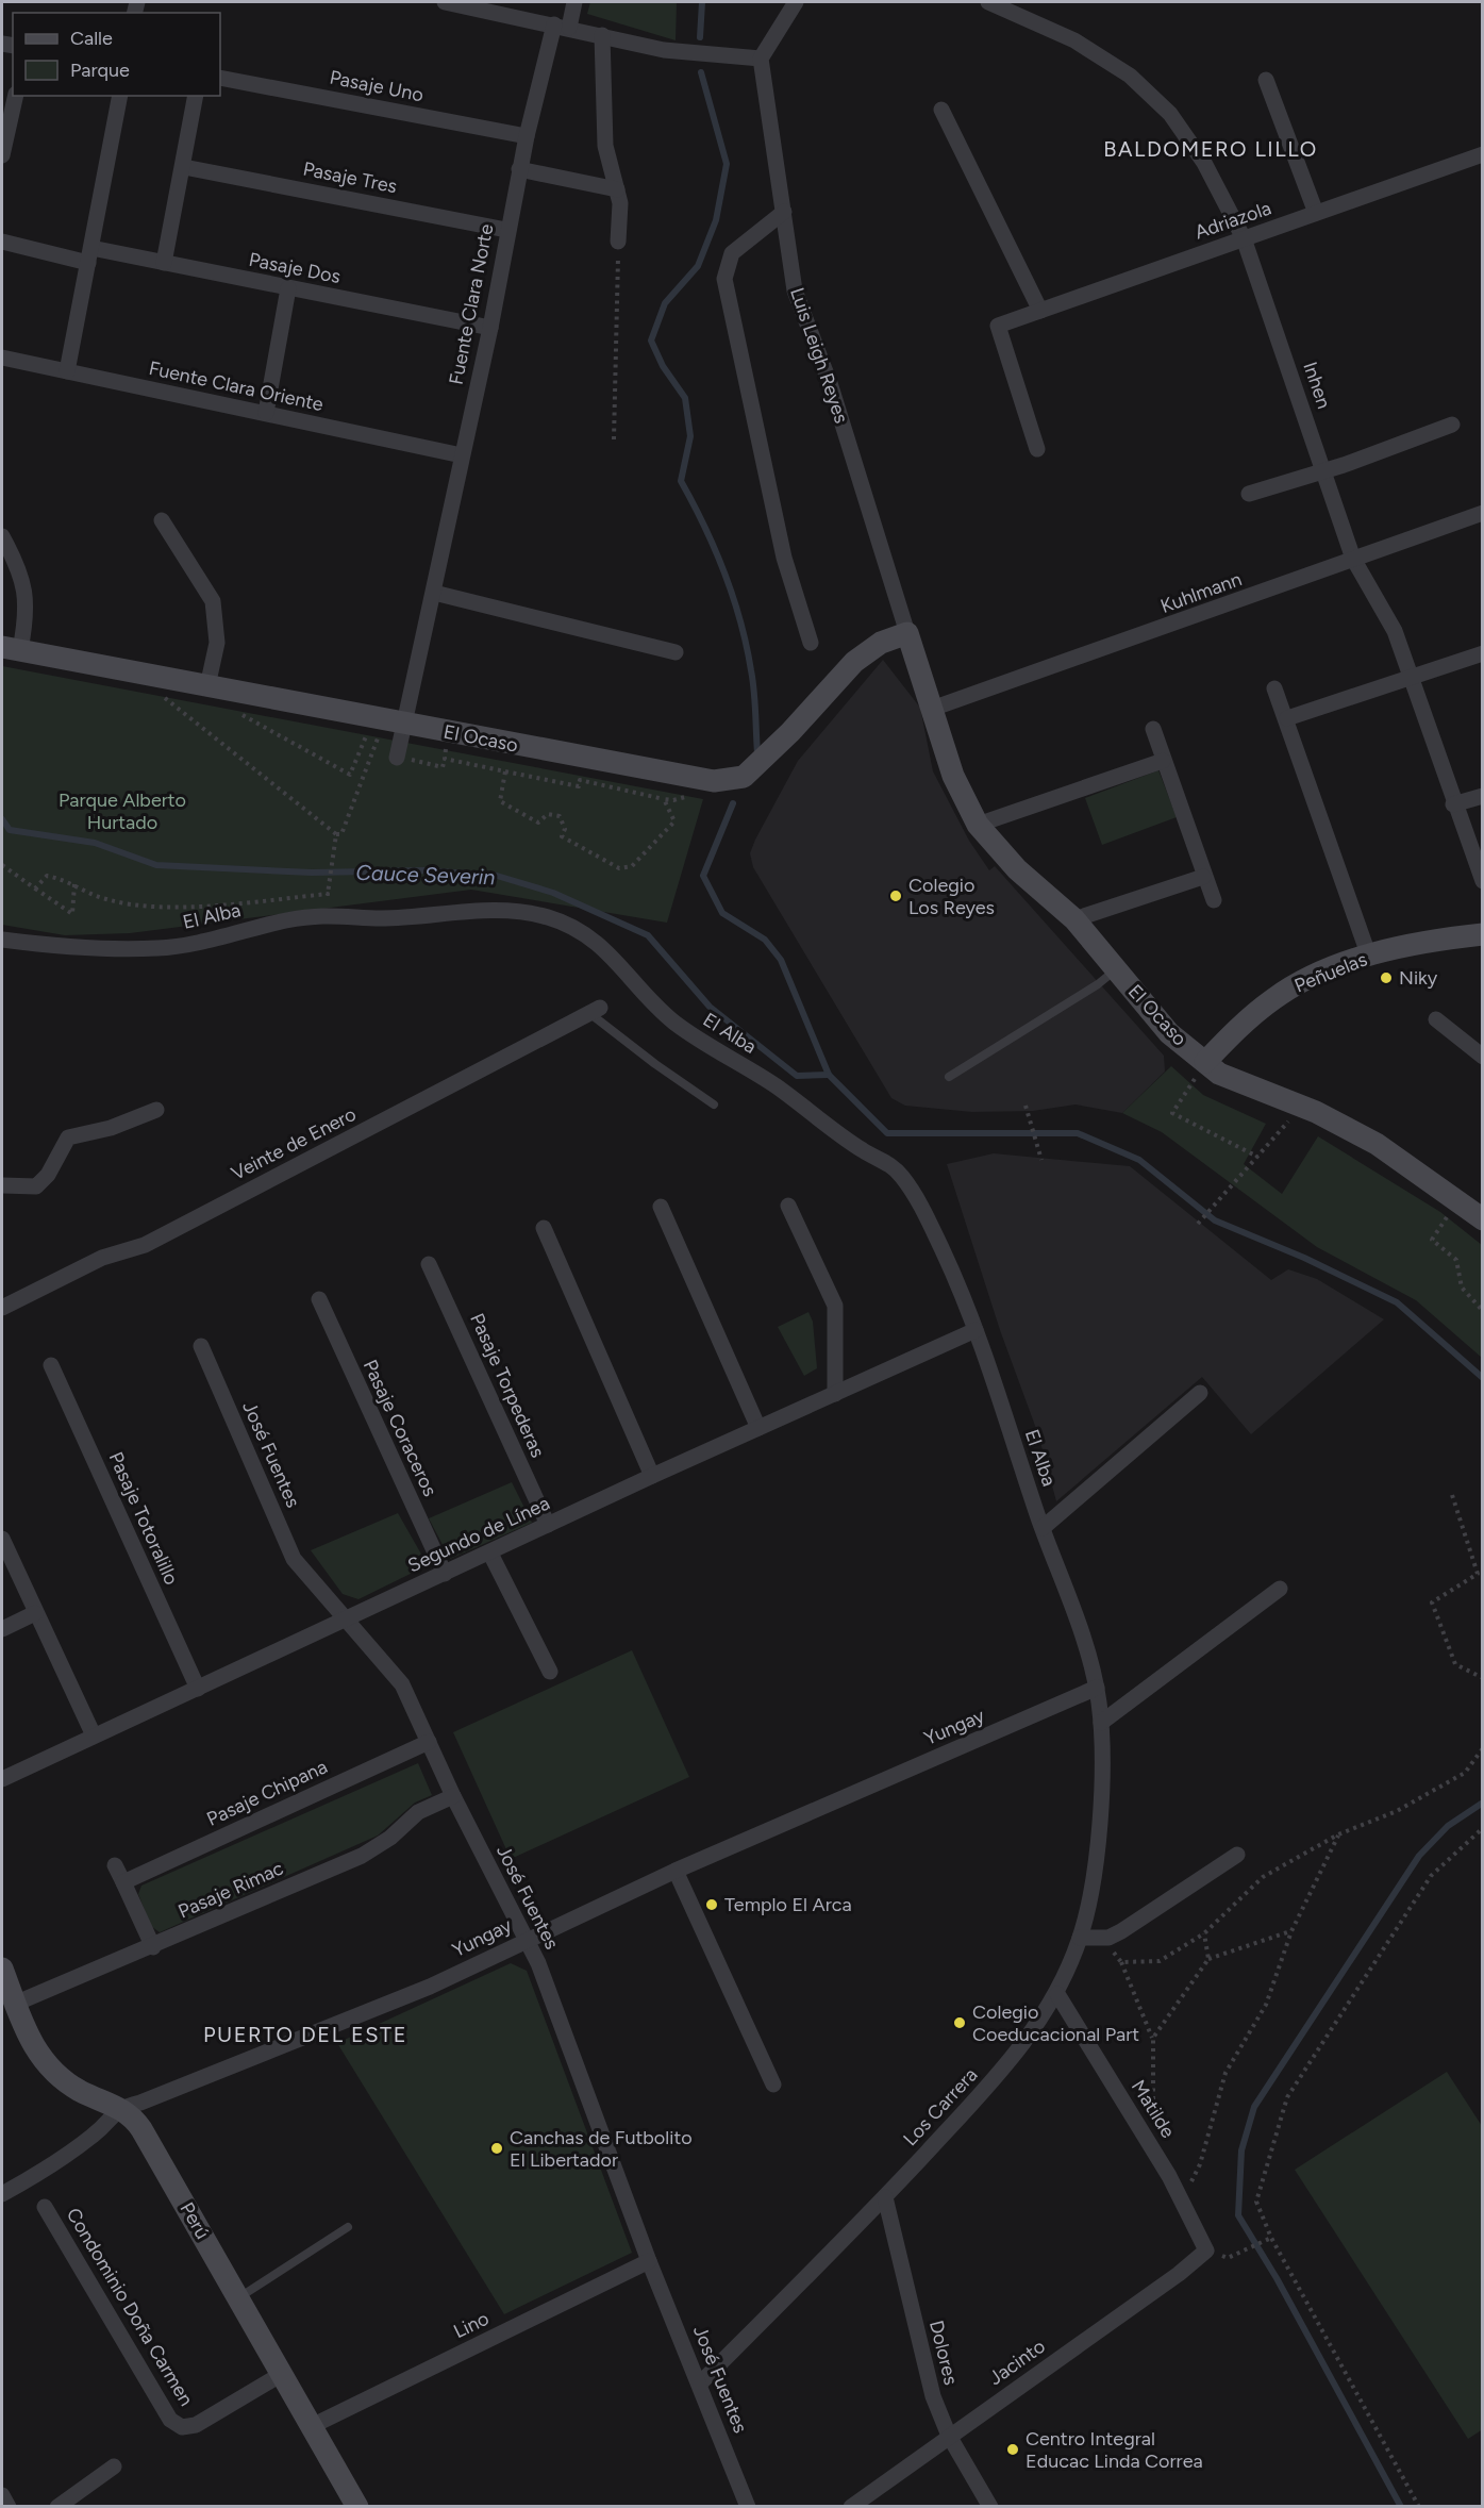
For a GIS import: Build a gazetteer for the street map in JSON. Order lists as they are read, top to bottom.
{
  "streets": {
    "street": [
      "Pasaje Uno",
      "Pasaje Tres",
      "Adriazola",
      "Pasaje Dos",
      "Fuente Clara Norte",
      "Luis Leigh Reyes",
      "Inhen",
      "Fuente Clara Oriente",
      "Kuhlmann",
      "El Ocaso",
      "El Alba",
      "Peñuelas",
      "Veinte de Enero",
      "Pasaje Torpederas",
      "Pasaje Coraceros",
      "José Fuentes",
      "Pasaje Totoralillo",
      "Segundo de Línea",
      "Yungay",
      "Pasaje Chipana",
      "Pasaje Rimac",
      "Los Carrera",
      "Matilde",
      "Perú",
      "Condominio Doña Carmen",
      "Lino",
      "Dolores",
      "Jacinto"
    ]
  },
  "crossings": [
    ["Pasaje Uno", "Fuente Clara Norte"],
    ["Pasaje Tres", "Fuente Clara Norte"],
    ["Adriazola", "Inhen"],
    ["Pasaje Dos", "Fuente Clara Norte"],
    ["Fuente Clara Norte", "Fuente Clara Oriente"],
    ["Fuente Clara Norte", "El Ocaso"],
    ["Luis Leigh Reyes", "Kuhlmann"],
    ["Luis Leigh Reyes", "El Ocaso"],
    ["Inhen", "Kuhlmann"],
    ["Kuhlmann", "El Ocaso"],
    ["El Ocaso", "Peñuelas"],
    ["El Alba", "Segundo de Línea"],
    ["El Alba", "Yungay"],
    ["Pasaje Torpederas", "Segundo de Línea"],
    ["Pasaje Coraceros", "Segundo de Línea"],
    ["José Fuentes", "Segundo de Línea"],
    ["José Fuentes", "Yungay"],
    ["José Fuentes", "Pasaje Chipana"],
    ["José Fuentes", "Pasaje Rimac"],
    ["José Fuentes", "Los Carrera"],
    ["José Fuentes", "Lino"],
    ["Pasaje Totoralillo", "Segundo de Línea"],
    ["Yungay", "Perú"],
    ["Pasaje Rimac", "Perú"],
    ["Los Carrera", "Matilde"],
    ["Los Carrera", "Dolores"],
    ["Matilde", "Jacinto"],
    ["Perú", "Condominio Doña Carmen"],
    ["Perú", "Lino"],
    ["Dolores", "Jacinto"]
  ],
  "districts": ["BALDOMERO LILLO", "PUERTO DEL ESTE"],
  "water": ["Cauce Severin"],
  "parks": ["Parque Alberto Hurtado"],
  "places": [
    "Colegio Los Reyes",
    "Niky",
    "Templo El Arca",
    "Colegio Coeducacional Part",
    "Canchas de Futbolito El Libertador",
    "Centro Integral Educac Linda Correa"
  ],
  "legend": ["Calle", "Parque"]
}
